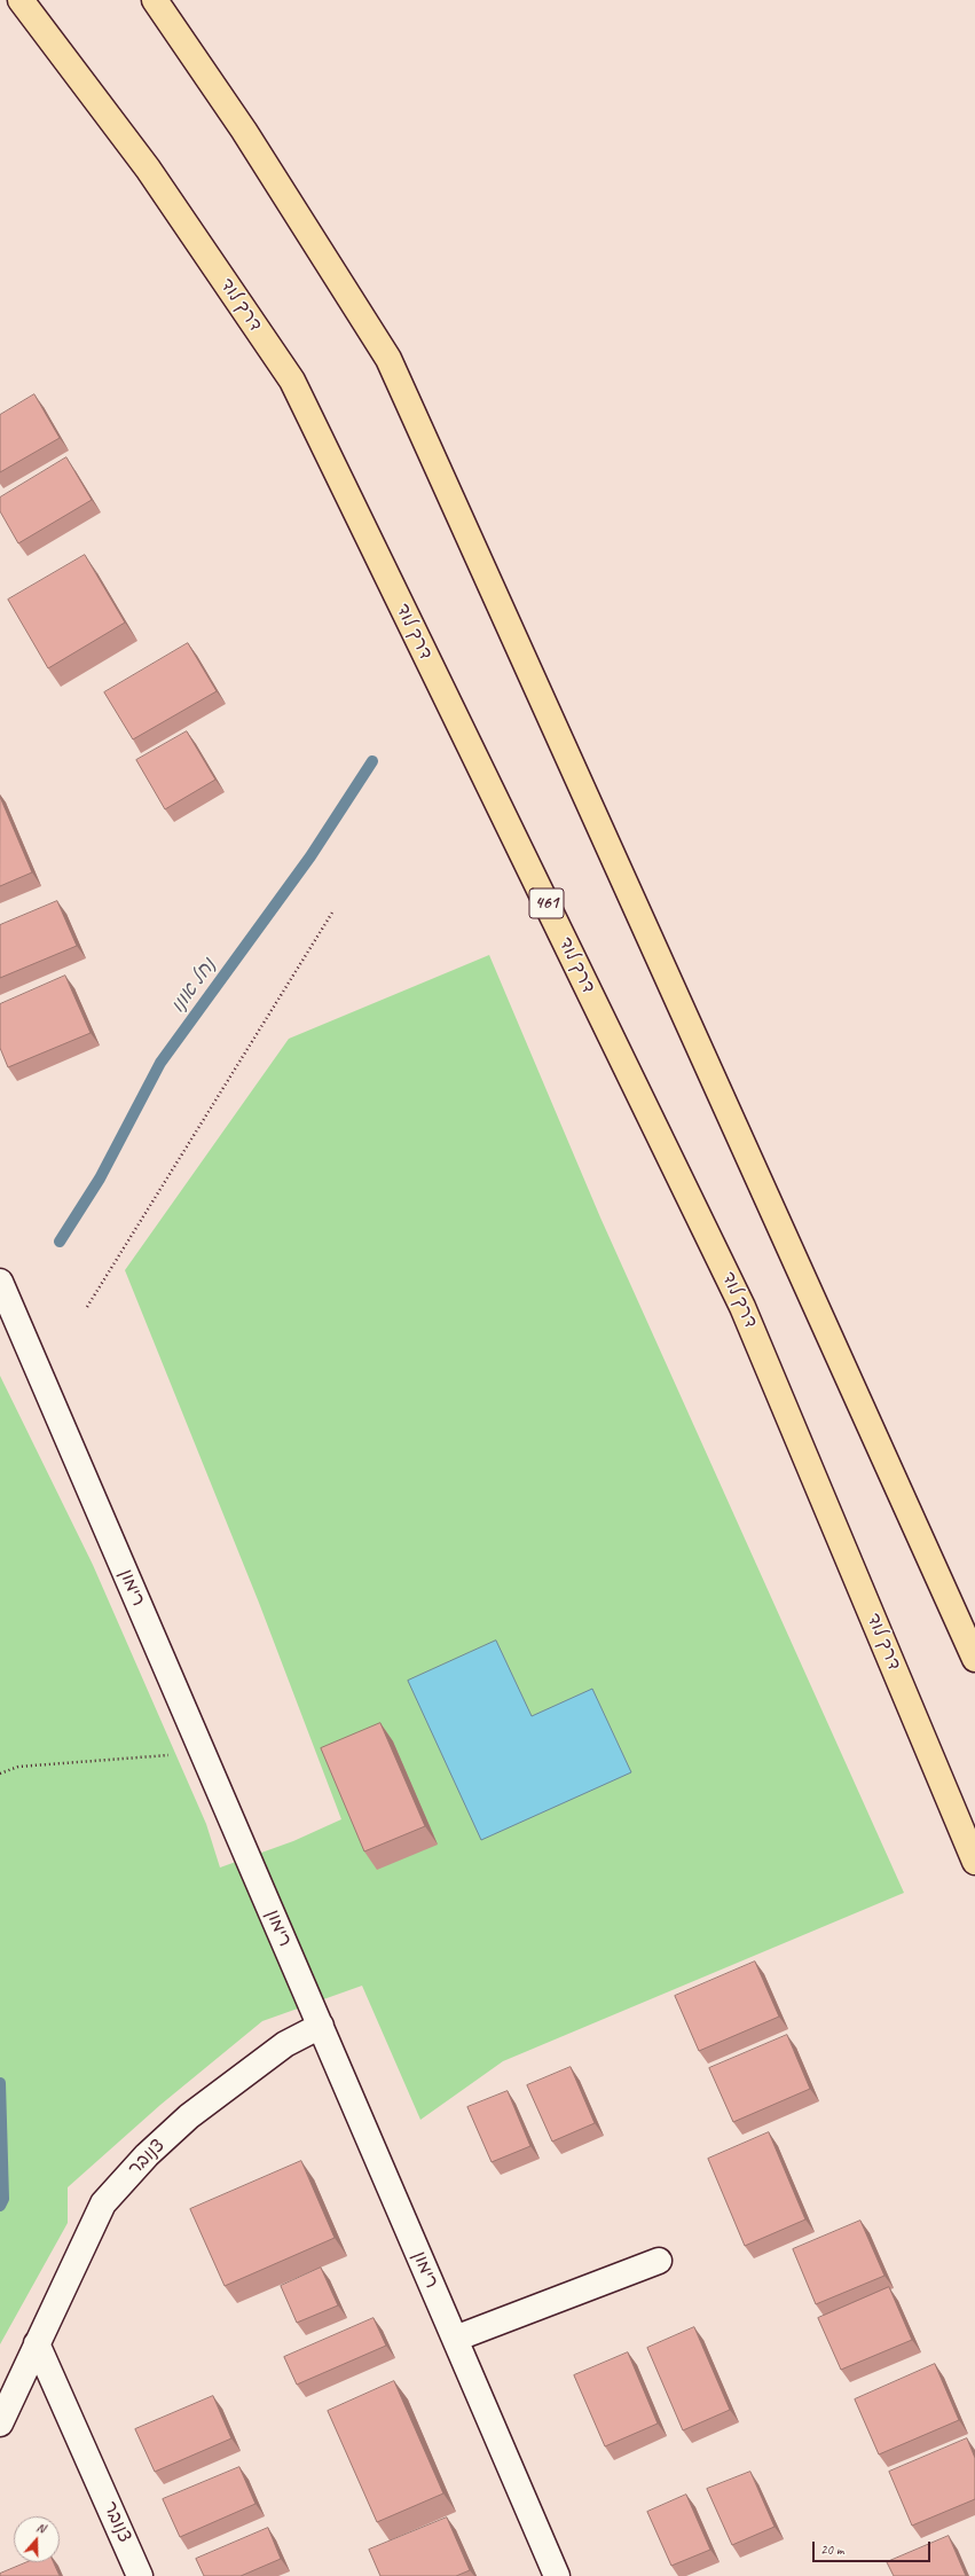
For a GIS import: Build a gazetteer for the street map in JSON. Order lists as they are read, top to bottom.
{
  "streets": {
    "main road": ["דרך לוד", "461"],
    "street": ["רימון", "צנובר"]
  },
  "crossings": [
    ["רימון", "צנובר"]
  ],
  "water": ["נחל אונו"],
  "scale_bar": "20 m",
  "north": "top"
}
